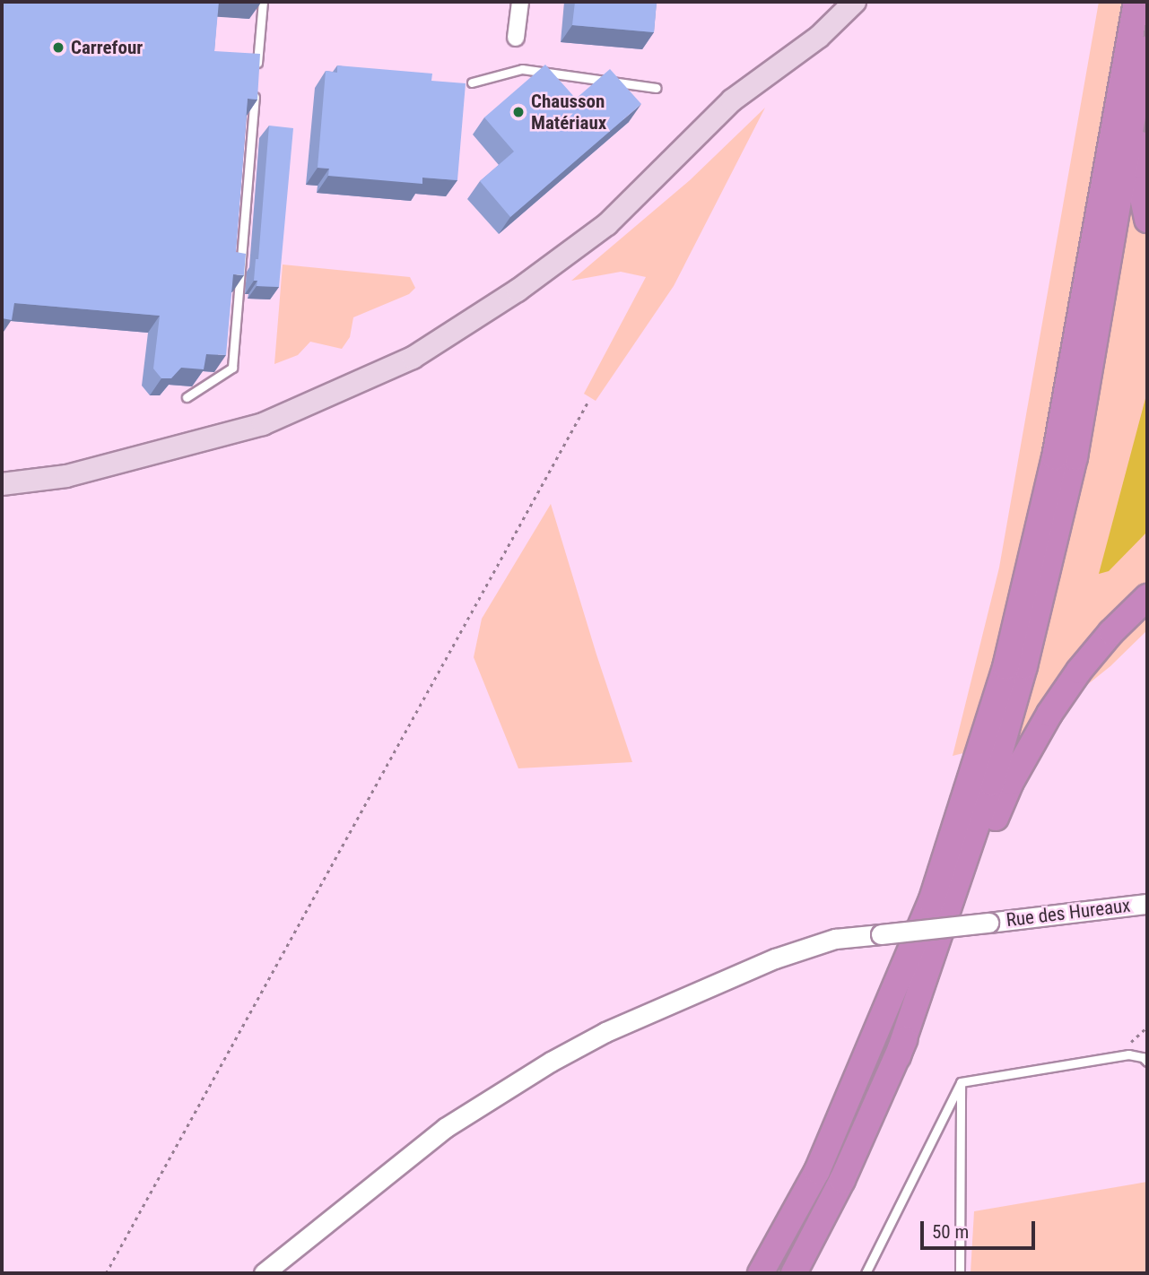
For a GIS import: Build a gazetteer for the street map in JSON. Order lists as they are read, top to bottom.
{
  "streets": {
    "street": ["Rue des Hureaux"]
  },
  "places": ["Carrefour", "Chausson Matériaux"],
  "scale_bar": "50 m"
}
